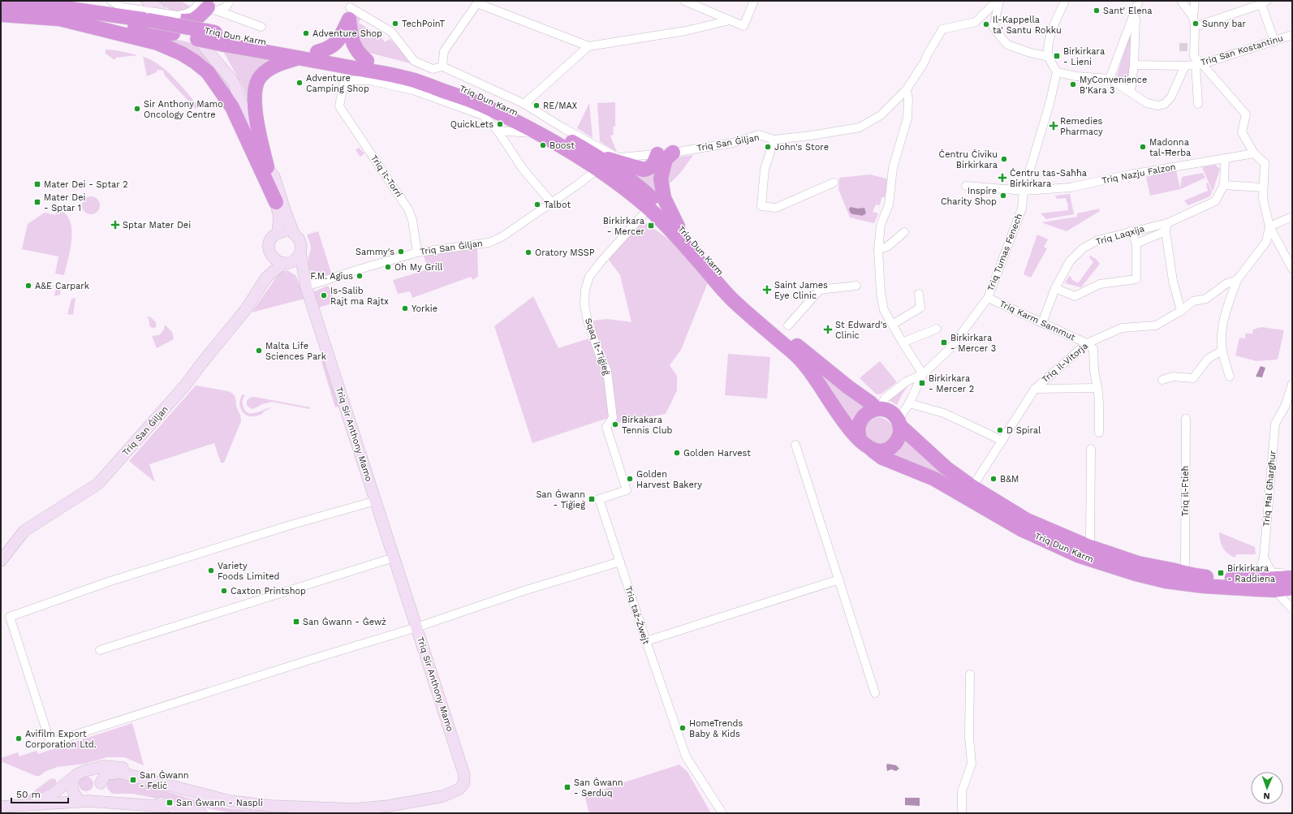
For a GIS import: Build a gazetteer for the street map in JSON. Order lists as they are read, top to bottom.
{
  "streets": {
    "highway": ["Triq Dun Karm"],
    "main road": ["Triq San Ġiljan", "Triq Sir Anthony Mamo"],
    "street": [
      "Triq San Kostantinu",
      "Triq Nazju Falzon",
      "Triq it-Torri",
      "Triq Laqxija",
      "Triq Tumas Fenech",
      "Triq Karm Sammut",
      "Sqaq it-Tiġieġ",
      "Triq il-Vitorja",
      "Triq Ħal Għargħur",
      "Triq il-Ftieħ",
      "Triq taż-Żwejt"
    ]
  },
  "crossings": [
    ["Triq Dun Karm", "Triq San Ġiljan"],
    ["Triq Dun Karm", "Triq it-Torri"],
    ["Triq Dun Karm", "Triq Tumas Fenech"],
    ["Triq Dun Karm", "Sqaq it-Tiġieġ"],
    ["Triq Dun Karm", "Triq il-Vitorja"],
    ["Triq Dun Karm", "Triq Ħal Għargħur"],
    ["Triq San Ġiljan", "Triq it-Torri"],
    ["Triq San Ġiljan", "Triq Sir Anthony Mamo"],
    ["Triq Nazju Falzon", "Triq Laqxija"],
    ["Triq Nazju Falzon", "Triq Tumas Fenech"],
    ["Triq Laqxija", "Triq Karm Sammut"],
    ["Triq Tumas Fenech", "Triq Karm Sammut"],
    ["Triq Karm Sammut", "Triq il-Vitorja"],
    ["Sqaq it-Tiġieġ", "Triq taż-Żwejt"]
  ],
  "places": {
    "other": [
      "Sant' Elena",
      "TechPoinT",
      "Sunny bar",
      "Il-Kappella ta' Santu Rokku",
      "Adventure Shop",
      "Adventure Camping Shop",
      "MyConvenience B'Kara 3",
      "RE/MAX",
      "Sir Anthony Mamo Oncology Centre",
      "QuickLets",
      "Boost",
      "John's Store",
      "Madonna tal-Ħerba",
      "Ċentru Ċiviku Birkirkara",
      "Inspire Charity Shop",
      "Talbot",
      "Sammy's",
      "Oratory MSSP",
      "Oh My Grill",
      "F.M. Agius",
      "A&E Carpark",
      "Is-Salib Rajt ma Rajtx",
      "Yorkie",
      "Malta Life Sciences Park",
      "Birkakara Tennis Club",
      "D Spiral",
      "Golden Harvest",
      "Golden Harvest Bakery",
      "B&M",
      "Variety Foods Limited",
      "Caxton Printshop",
      "HomeTrends Baby & Kids",
      "Avifilm Export Corporation Ltd."
    ],
    "transit": [
      "Birkirkara - Lieni",
      "Mater Dei - Sptar 2",
      "Mater Dei - Sptar 1",
      "Birkirkara - Mercer",
      "Birkirkara - Mercer 3",
      "Birkirkara - Mercer 2",
      "San Ġwann - Tiġieġ",
      "Birkirkara - Raddiena",
      "San Ġwann - Ġewż",
      "San Ġwann - Feliċ",
      "San Ġwann - Serduq",
      "San Ġwann - Naspli"
    ],
    "health": [
      "Remedies Pharmacy",
      "Ċentru tas-Saħħa Birkirkara",
      "Sptar Mater Dei",
      "Saint James Eye Clinic",
      "St Edward's Clinic"
    ]
  },
  "scale_bar": "50 m",
  "north": "bottom"
}
